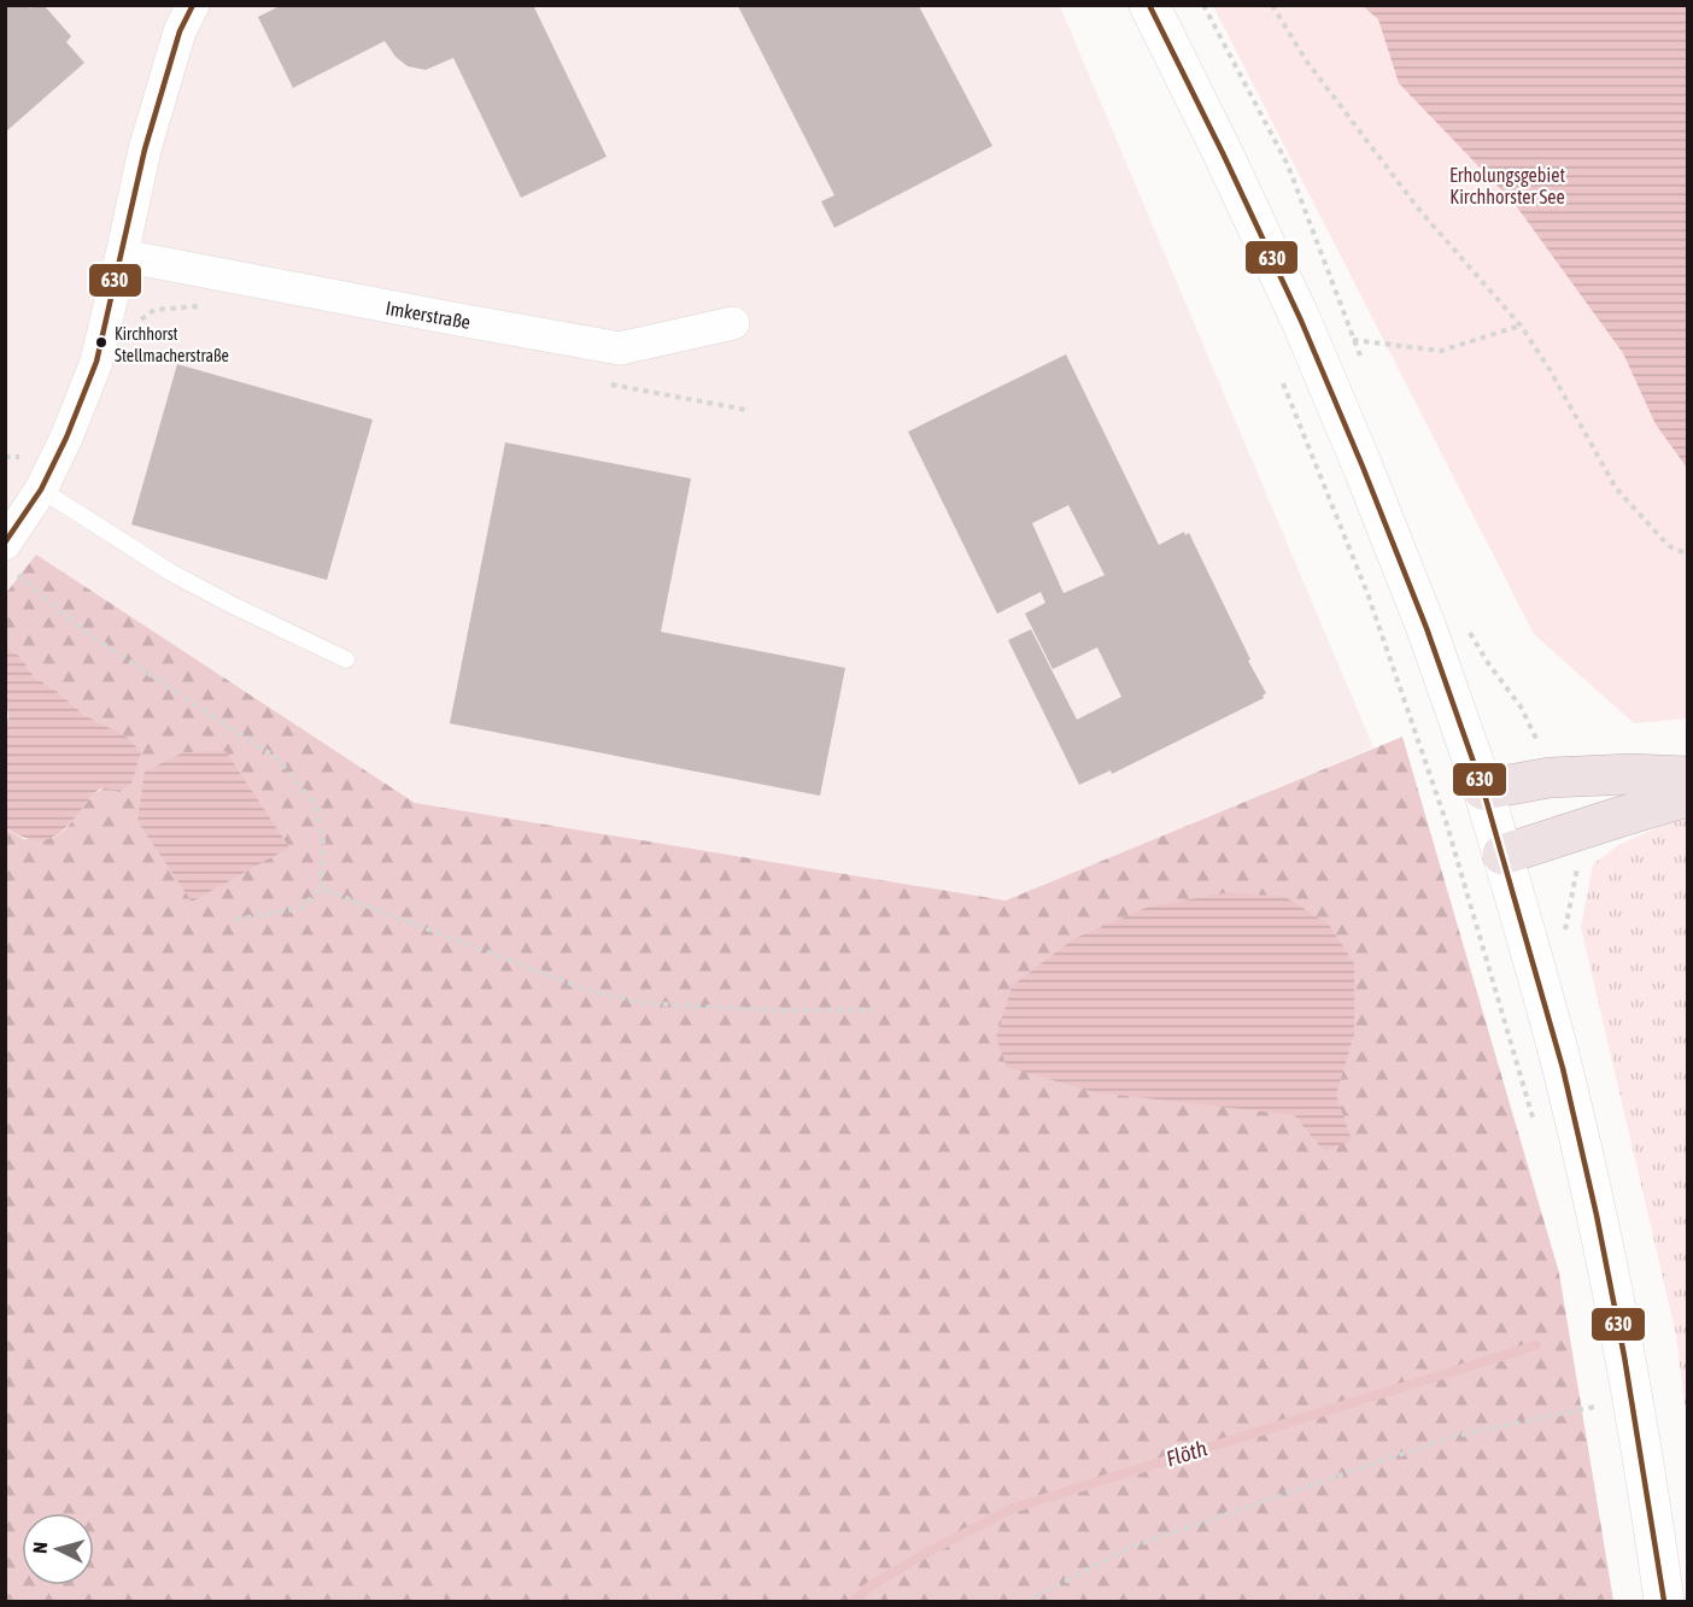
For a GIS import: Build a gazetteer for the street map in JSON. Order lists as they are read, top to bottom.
{
  "streets": {
    "street": ["Imkerstraße"]
  },
  "water": ["Flöth"],
  "parks": ["Erholungsgebiet Kirchhorster See"],
  "places": ["Kirchhorst Stellmacherstraße"],
  "lines": ["transit line 630"],
  "north": "left"
}
